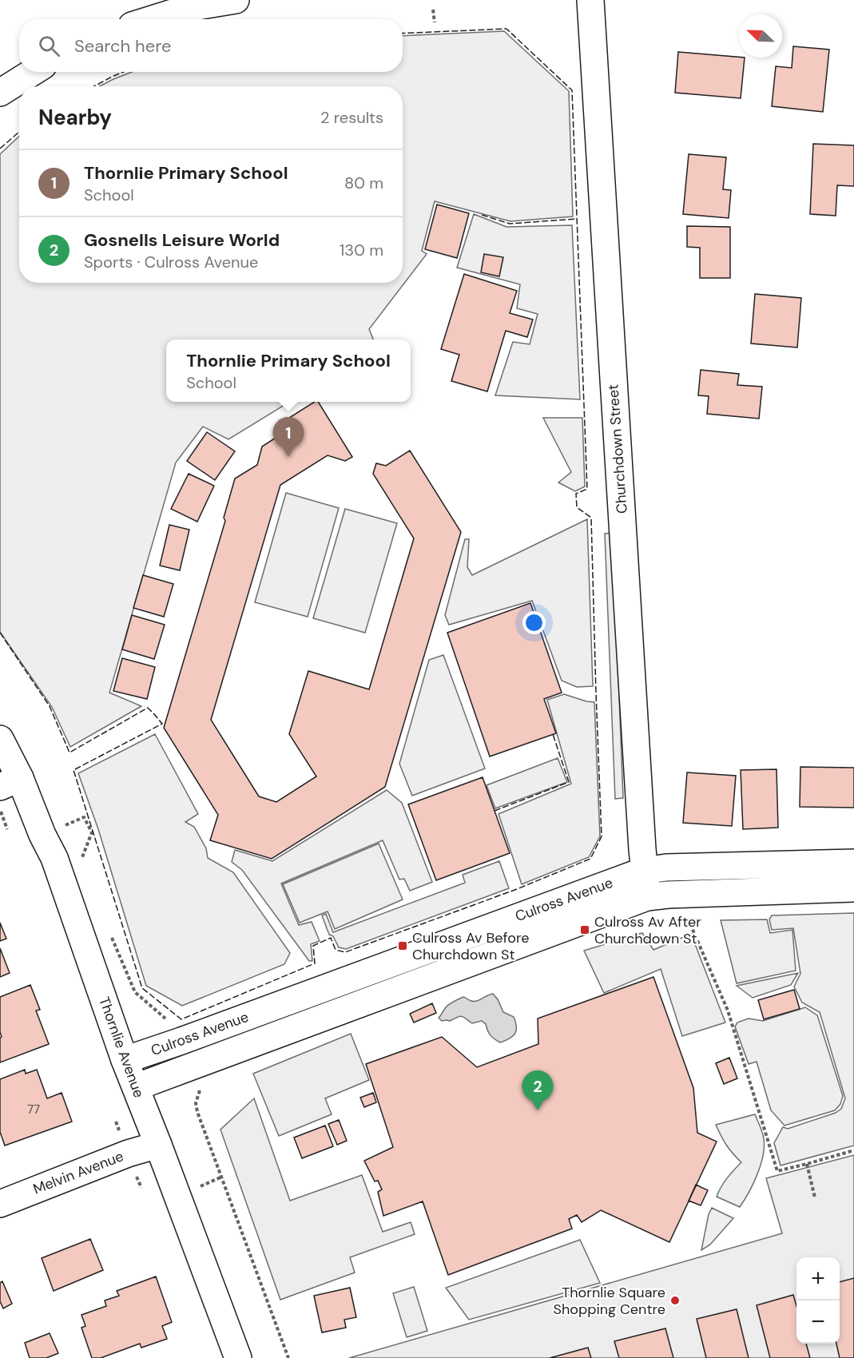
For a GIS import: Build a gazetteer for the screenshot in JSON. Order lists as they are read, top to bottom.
{
  "streets": {
    "street": [
      "Churchdown Street",
      "Culross Avenue",
      "Thornlie Avenue",
      "Melvin Avenue"
    ]
  },
  "crossings": [
    ["Churchdown Street", "Culross Avenue"],
    ["Culross Avenue", "Thornlie Avenue"],
    ["Thornlie Avenue", "Melvin Avenue"]
  ],
  "places": {
    "transit": ["Culross Av After Churchdown St", "Culross Av Before Churchdown St"],
    "other": ["Thornlie Square Shopping Centre"]
  },
  "house_numbers": ["77"],
  "north": "top left",
  "page": {
    "search": "Search here",
    "heading": ["Nearby", "2 results"],
    "list": [
      {
        "mark": "1",
        "name": "Thornlie Primary School",
        "note": "School",
        "value": "80 m"
      },
      {
        "mark": "2",
        "name": "Gosnells Leisure World",
        "note": "Sports · Culross Avenue",
        "value": "130 m"
      }
    ],
    "popup": ["Thornlie Primary School", "School"],
    "pins": ["1", "2"],
    "map_buttons": ["+", "−"]
  }
}
